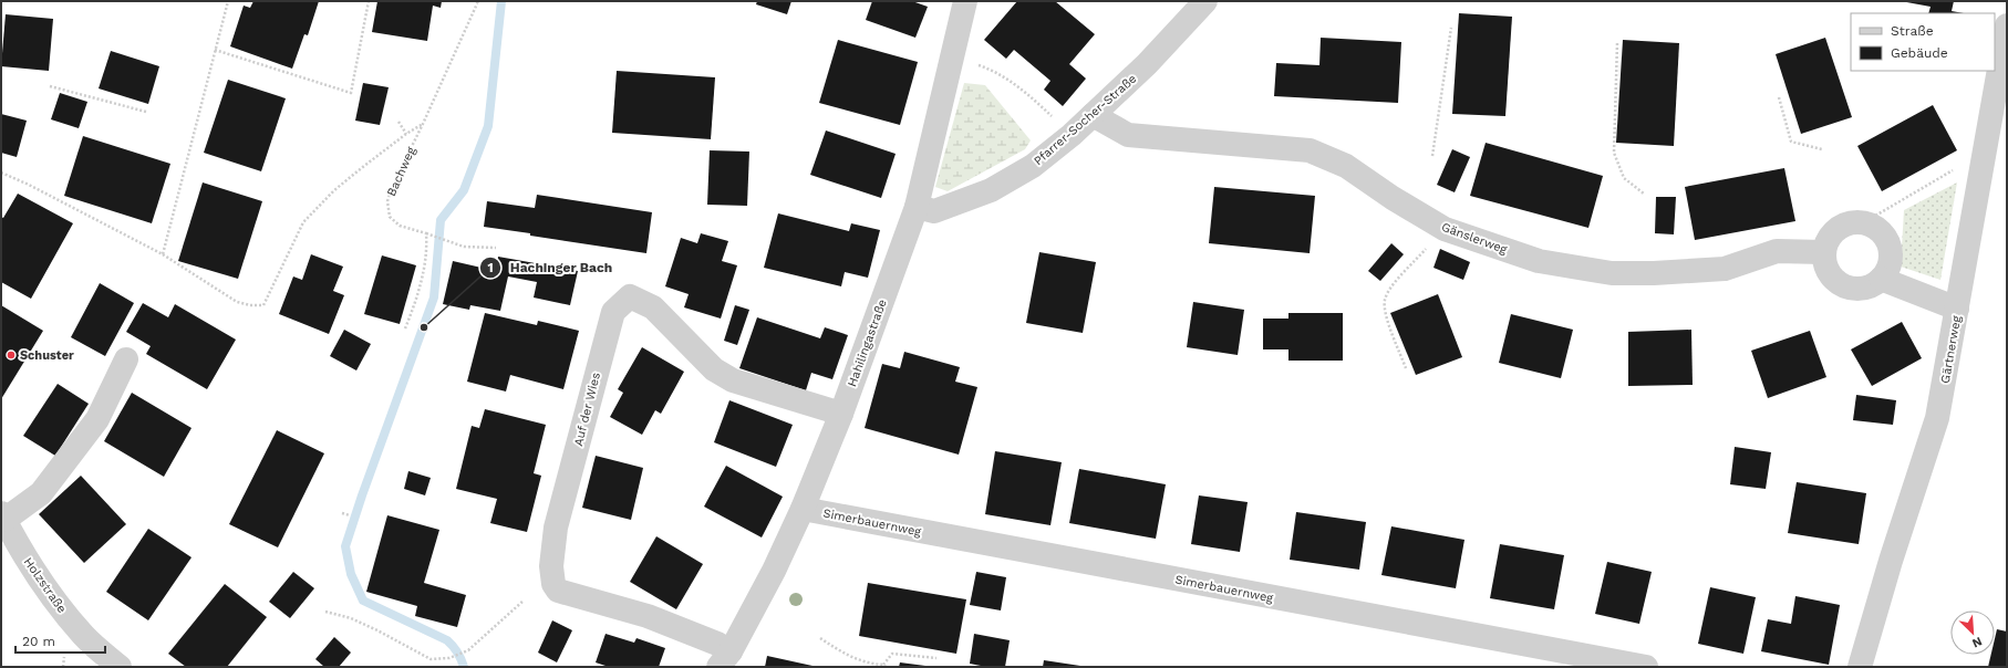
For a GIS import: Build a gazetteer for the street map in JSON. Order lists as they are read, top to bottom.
{
  "streets": {
    "street": [
      "Pfarrer-Socher-Straße",
      "Gänslerweg",
      "Hahilingastraße",
      "Gärtnerweg",
      "Auf der Wies",
      "Simerbauernweg",
      "Holzstraße"
    ],
    "path": ["Bachweg"]
  },
  "crossings": [
    ["Pfarrer-Socher-Straße", "Gänslerweg"],
    ["Pfarrer-Socher-Straße", "Hahilingastraße"],
    ["Hahilingastraße", "Auf der Wies"],
    ["Hahilingastraße", "Simerbauernweg"]
  ],
  "places": ["Hachinger Bach", "Schuster"],
  "legend": ["Straße", "Gebäude"],
  "scale_bar": "20 m",
  "north": "bottom right"
}
